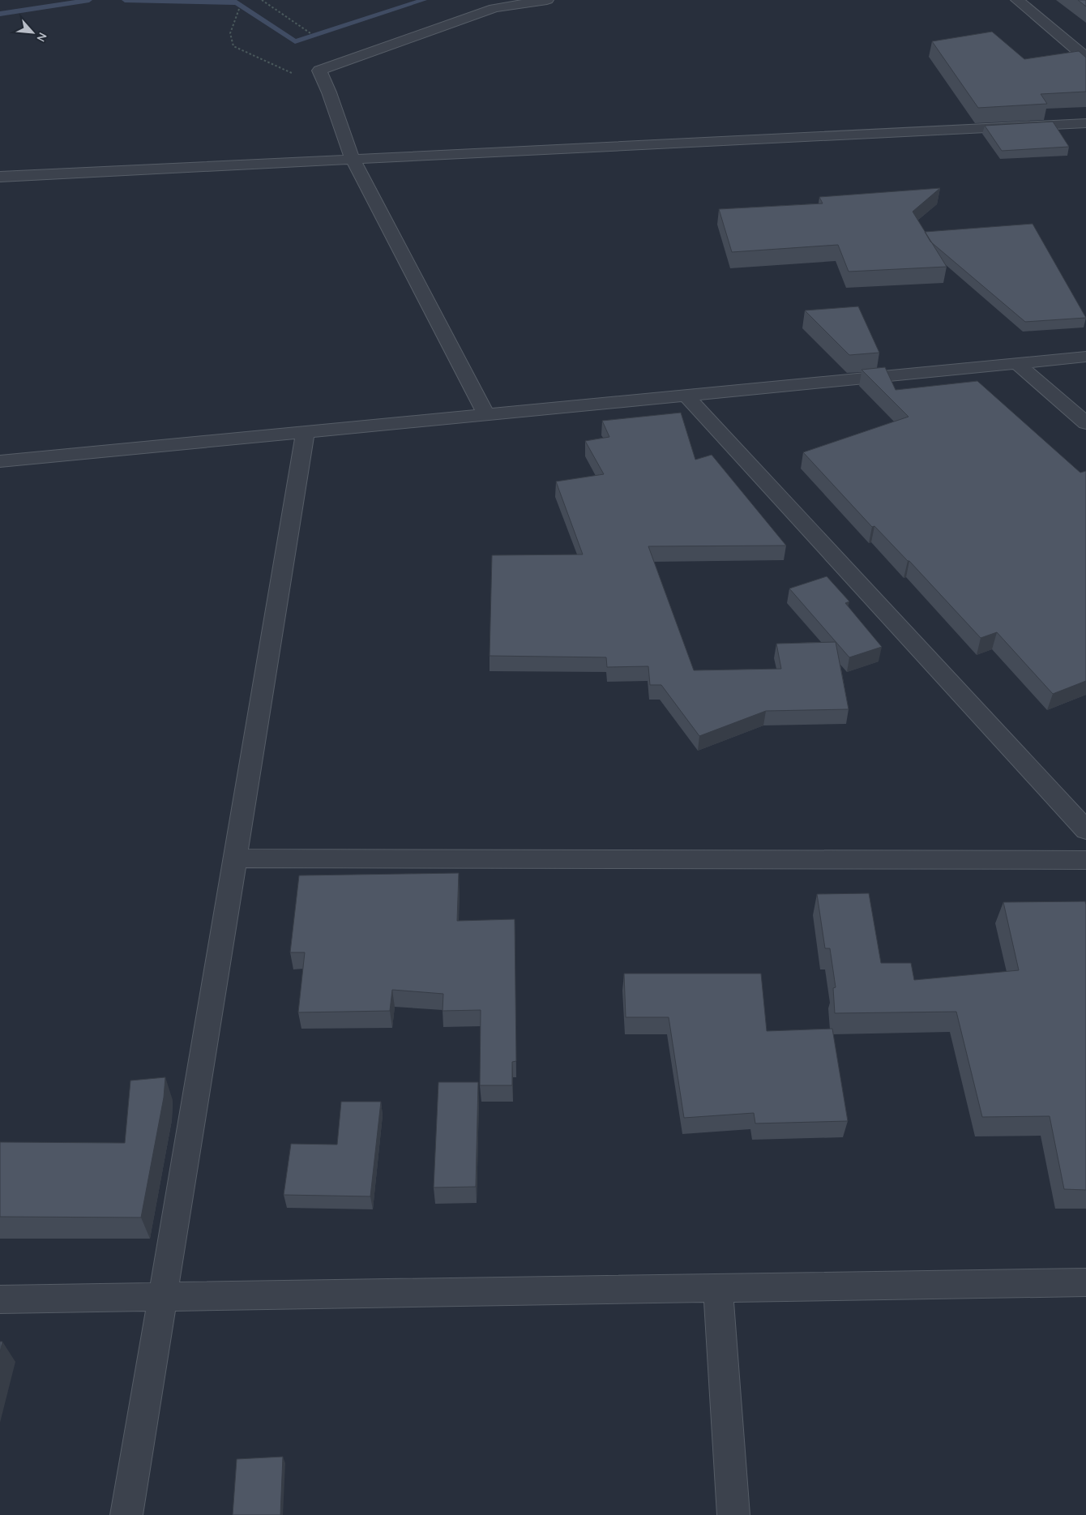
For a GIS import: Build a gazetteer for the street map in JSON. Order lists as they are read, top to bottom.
{
  "north": "bottom right"
}
